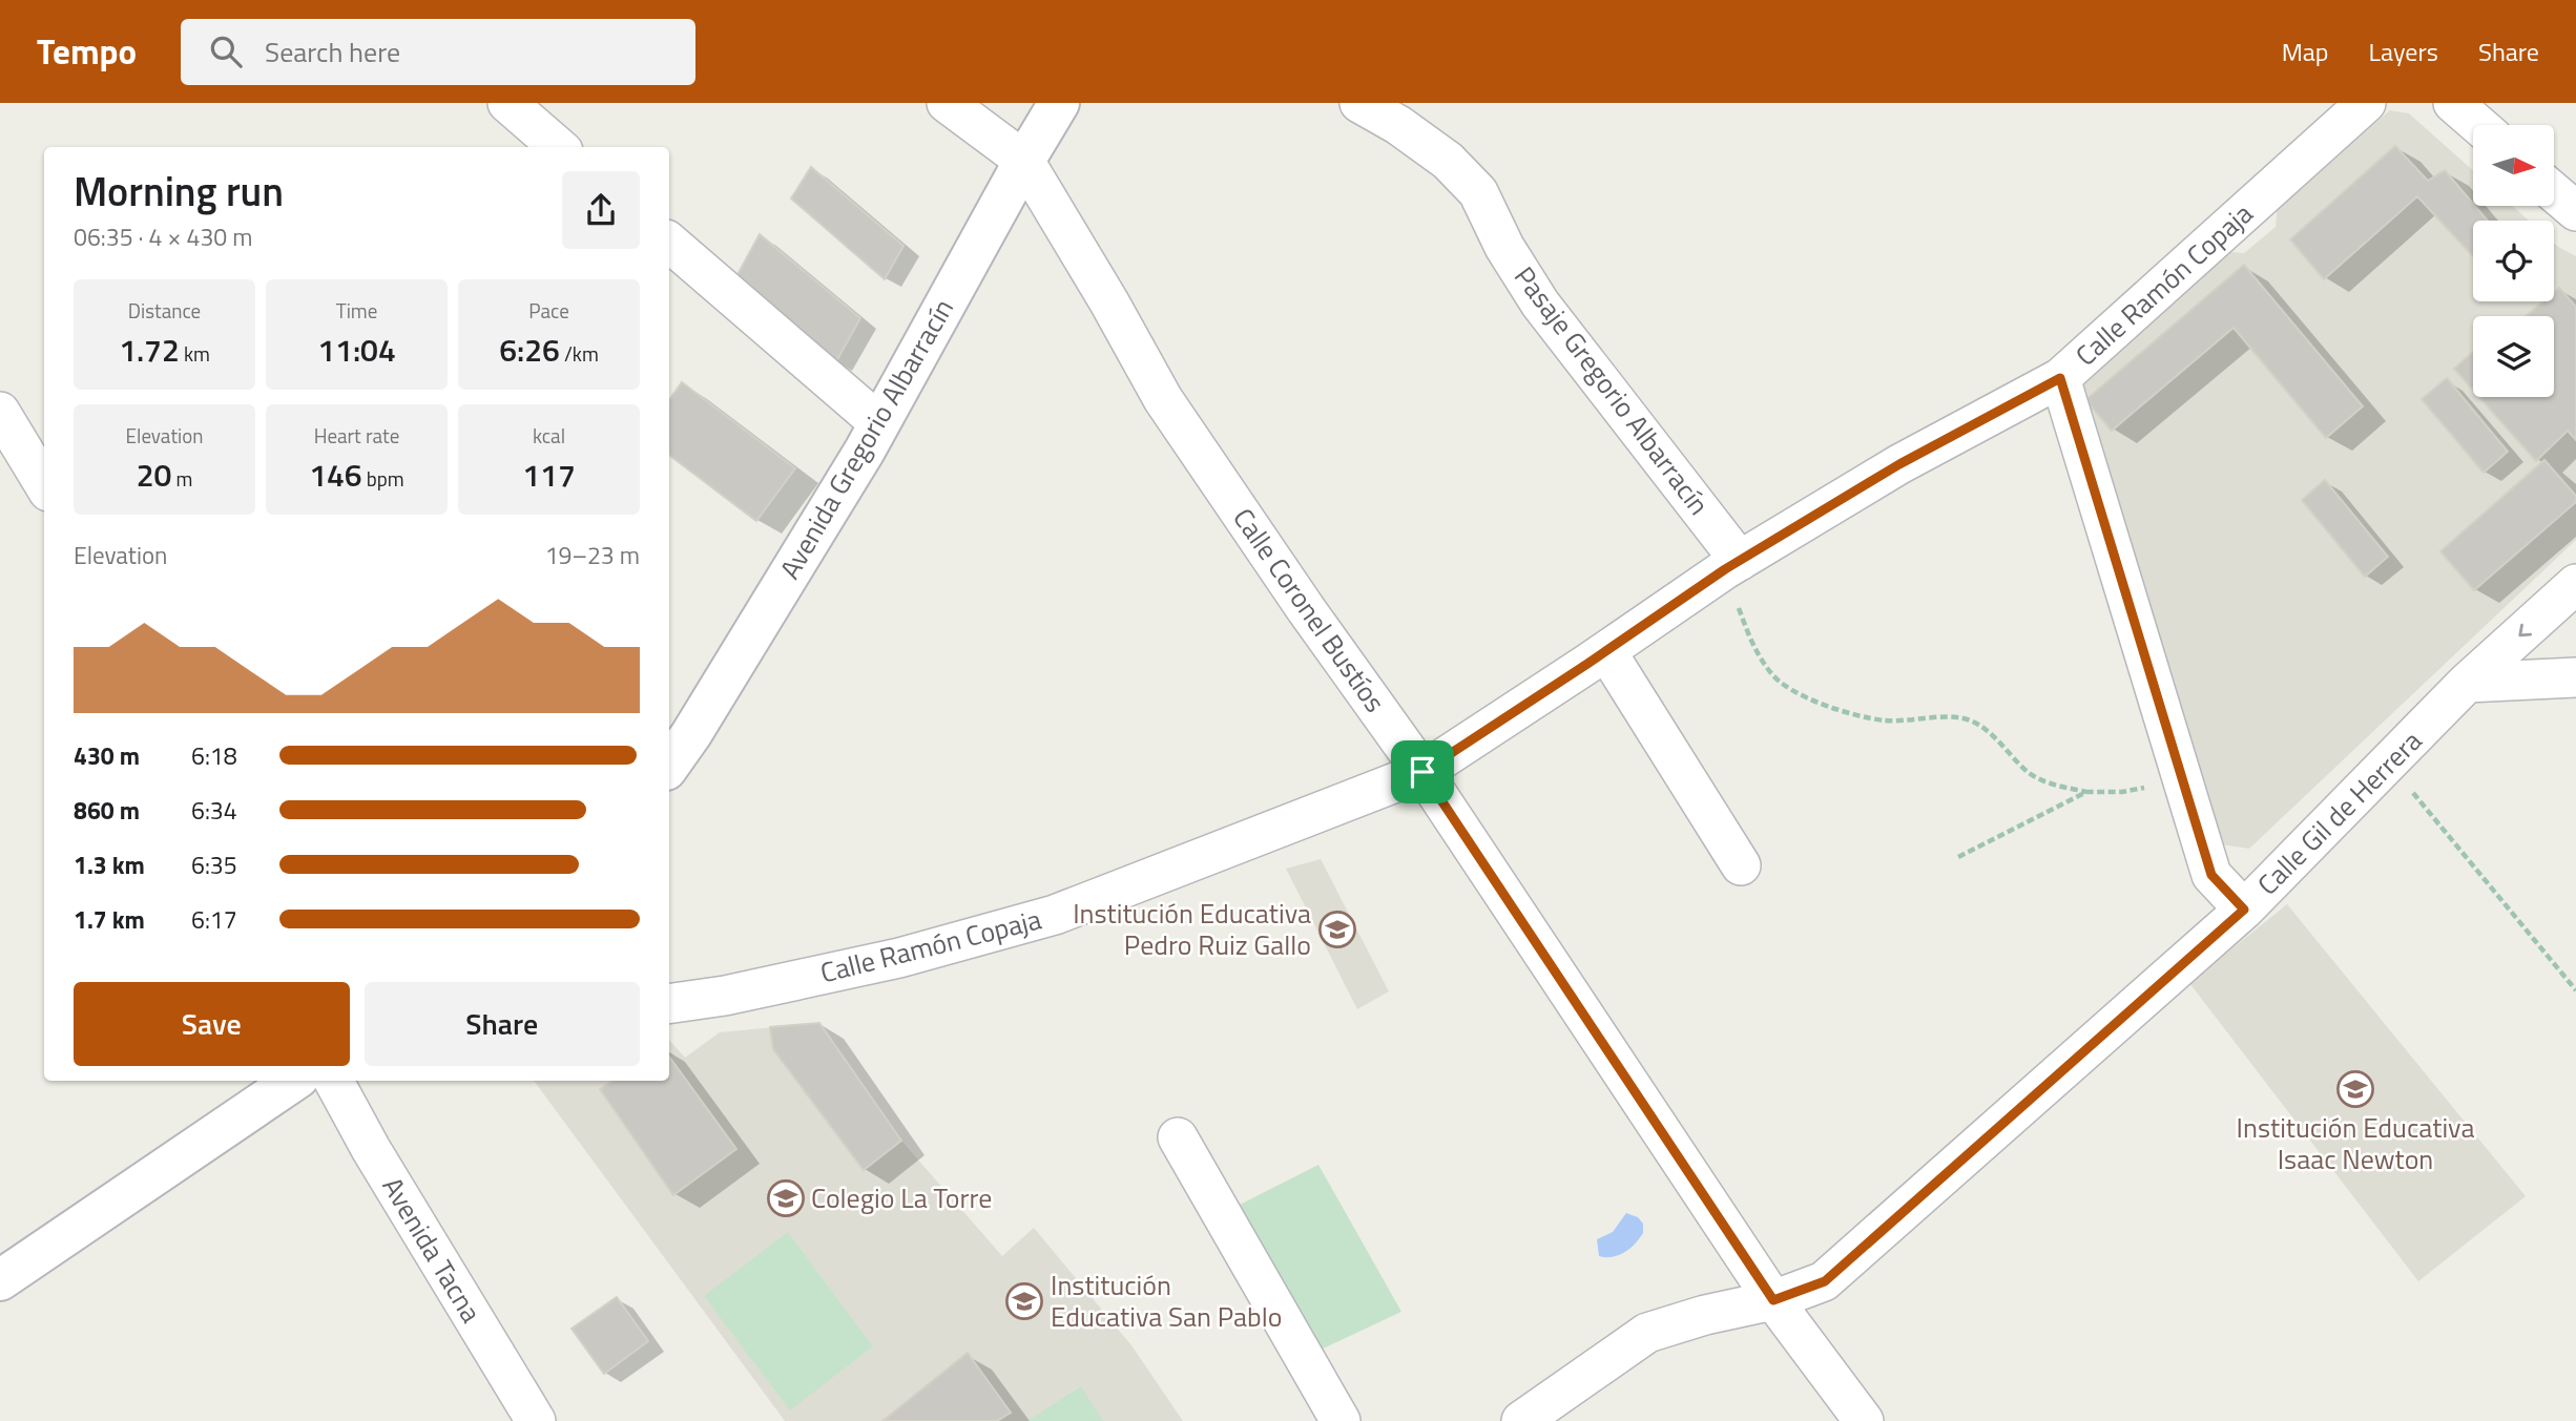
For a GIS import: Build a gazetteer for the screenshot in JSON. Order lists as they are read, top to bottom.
{
  "streets": {
    "street": [
      "Calle Ramón Copaja",
      "Pasaje Gregorio Albarracín",
      "Avenida Gregorio Albarracín",
      "Calle Coronel Bustíos",
      "Calle Gil de Herrera",
      "Avenida Tacna"
    ]
  },
  "crossings": [
    ["Calle Ramón Copaja", "Pasaje Gregorio Albarracín"],
    ["Calle Ramón Copaja", "Calle Coronel Bustíos"],
    ["Avenida Gregorio Albarracín", "Calle Coronel Bustíos"],
    ["Calle Coronel Bustíos", "Calle Gil de Herrera"]
  ],
  "places": {
    "school or university": [
      "Institución Educativa Pedro Ruiz Gallo",
      "Institución Educativa Isaac Newton",
      "Colegio La Torre",
      "Institución Educativa San Pablo"
    ]
  },
  "north": "right",
  "page": {
    "header": "Tempo",
    "search": "Search here",
    "nav": ["Map", "Layers", "Share"],
    "heading": ["Morning run", "06:35 · 4 × 430 m"],
    "stats": [
      ["Distance", "1.72 km"],
      ["Time", "11:04"],
      ["Pace", "6:26 /km"],
      ["Elevation", "20 m"],
      ["Heart rate", "146 bpm"],
      ["kcal", "117"]
    ],
    "chart": ["Elevation", "19–23 m"],
    "list": [
      {
        "name": "430 m",
        "note": "6:18"
      },
      {
        "name": "860 m",
        "note": "6:34"
      },
      {
        "name": "1.3 km",
        "note": "6:35"
      },
      {
        "name": "1.7 km",
        "note": "6:17"
      }
    ],
    "buttons": ["Save", "Share"]
  }
}
